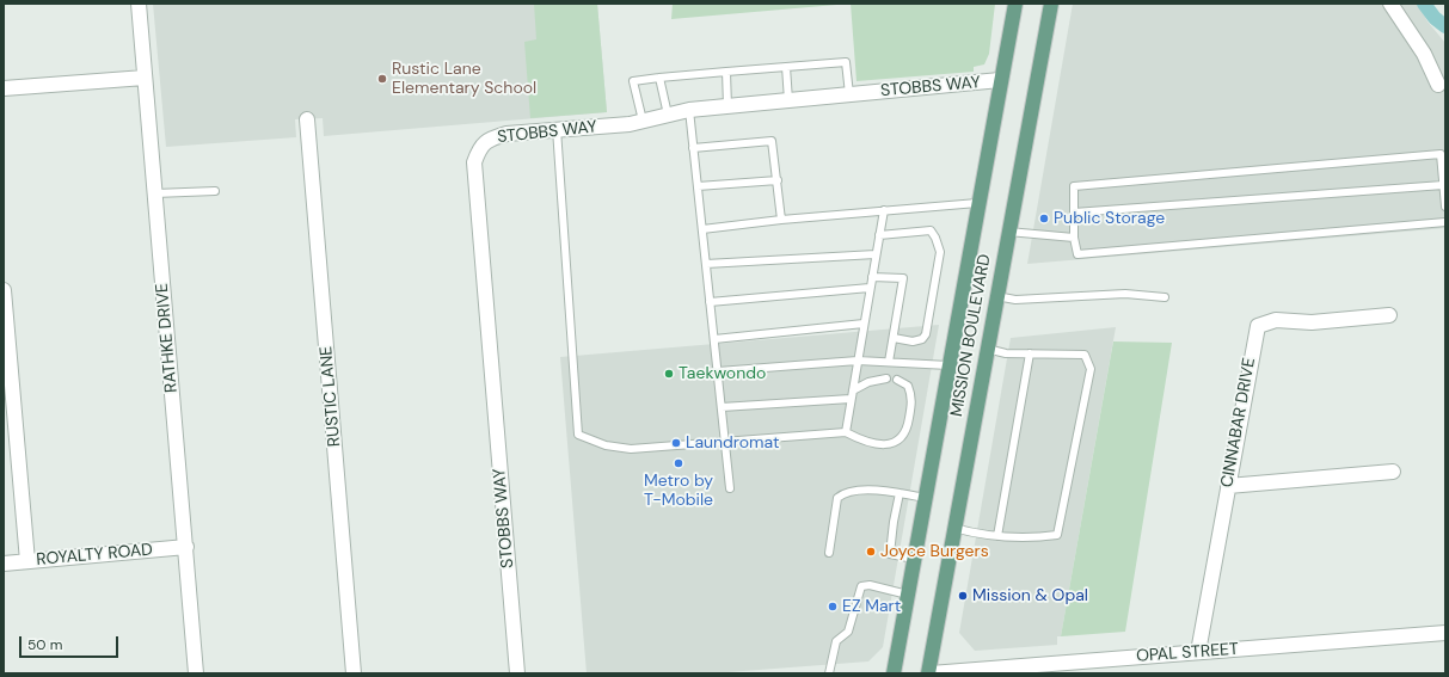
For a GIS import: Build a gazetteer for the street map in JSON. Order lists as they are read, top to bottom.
{
  "streets": {
    "main road": ["MISSION BOULEVARD"],
    "street": [
      "STOBBS WAY",
      "RATHKE DRIVE",
      "RUSTIC LANE",
      "CINNABAR DRIVE",
      "ROYALTY ROAD",
      "OPAL STREET"
    ]
  },
  "crossings": [
    ["STOBBS WAY", "MISSION BOULEVARD"],
    ["MISSION BOULEVARD", "OPAL STREET"],
    ["RATHKE DRIVE", "ROYALTY ROAD"],
    ["CINNABAR DRIVE", "OPAL STREET"]
  ],
  "places": [
    "Rustic Lane Elementary School",
    "Public Storage",
    "Taekwondo",
    "Laundromat",
    "Metro by T-Mobile",
    "Joyce Burgers",
    "Mission & Opal",
    "EZ Mart"
  ],
  "scale_bar": "50 m"
}
